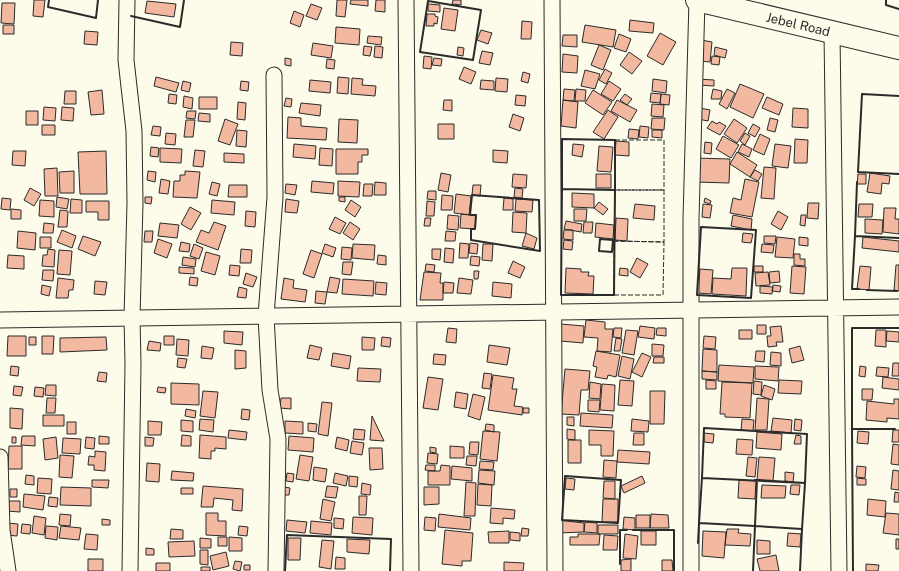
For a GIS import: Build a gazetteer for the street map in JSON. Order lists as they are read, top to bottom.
{
  "streets": {
    "main road": ["Jebel Road"]
  }
}
